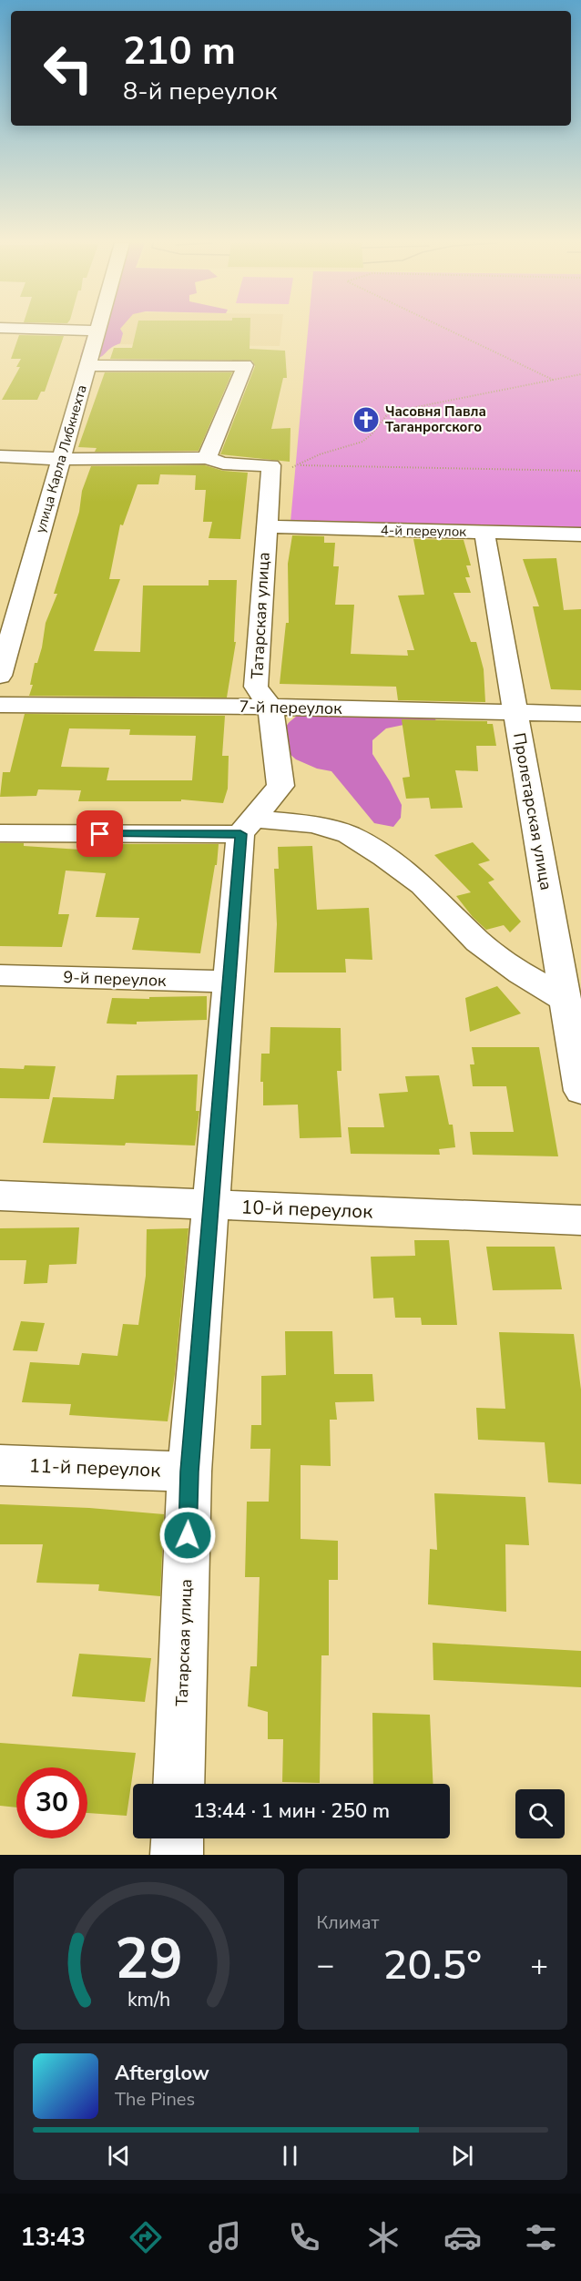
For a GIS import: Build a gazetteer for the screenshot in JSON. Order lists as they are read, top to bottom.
{
  "streets": {
    "street": [
      "улица Карла Либкнехта",
      "4-й переулок",
      "Татарская улица",
      "7-й переулок",
      "Пролетарская улица",
      "9-й переулок",
      "10-й переулок",
      "11-й переулок"
    ]
  },
  "crossings": [
    ["4-й переулок", "Татарская улица"],
    ["4-й переулок", "Пролетарская улица"],
    ["Татарская улица", "7-й переулок"],
    ["Татарская улица", "9-й переулок"],
    ["Татарская улица", "10-й переулок"],
    ["Татарская улица", "11-й переулок"],
    ["7-й переулок", "Пролетарская улица"]
  ],
  "places": {
    "church": ["Часовня Павла Таганрогского"]
  },
  "page": {
    "turn": ["210 m", "8-й переулок"],
    "limit": "30",
    "trip": "13:44 · 1 мин · 250 m",
    "tile": "Климат",
    "heat": ["−", "20.5°", "+"],
    "song": ["Afterglow", "The Pines"],
    "tabs": "13:43",
    "gauge": ["29", "km/h"]
  }
}
